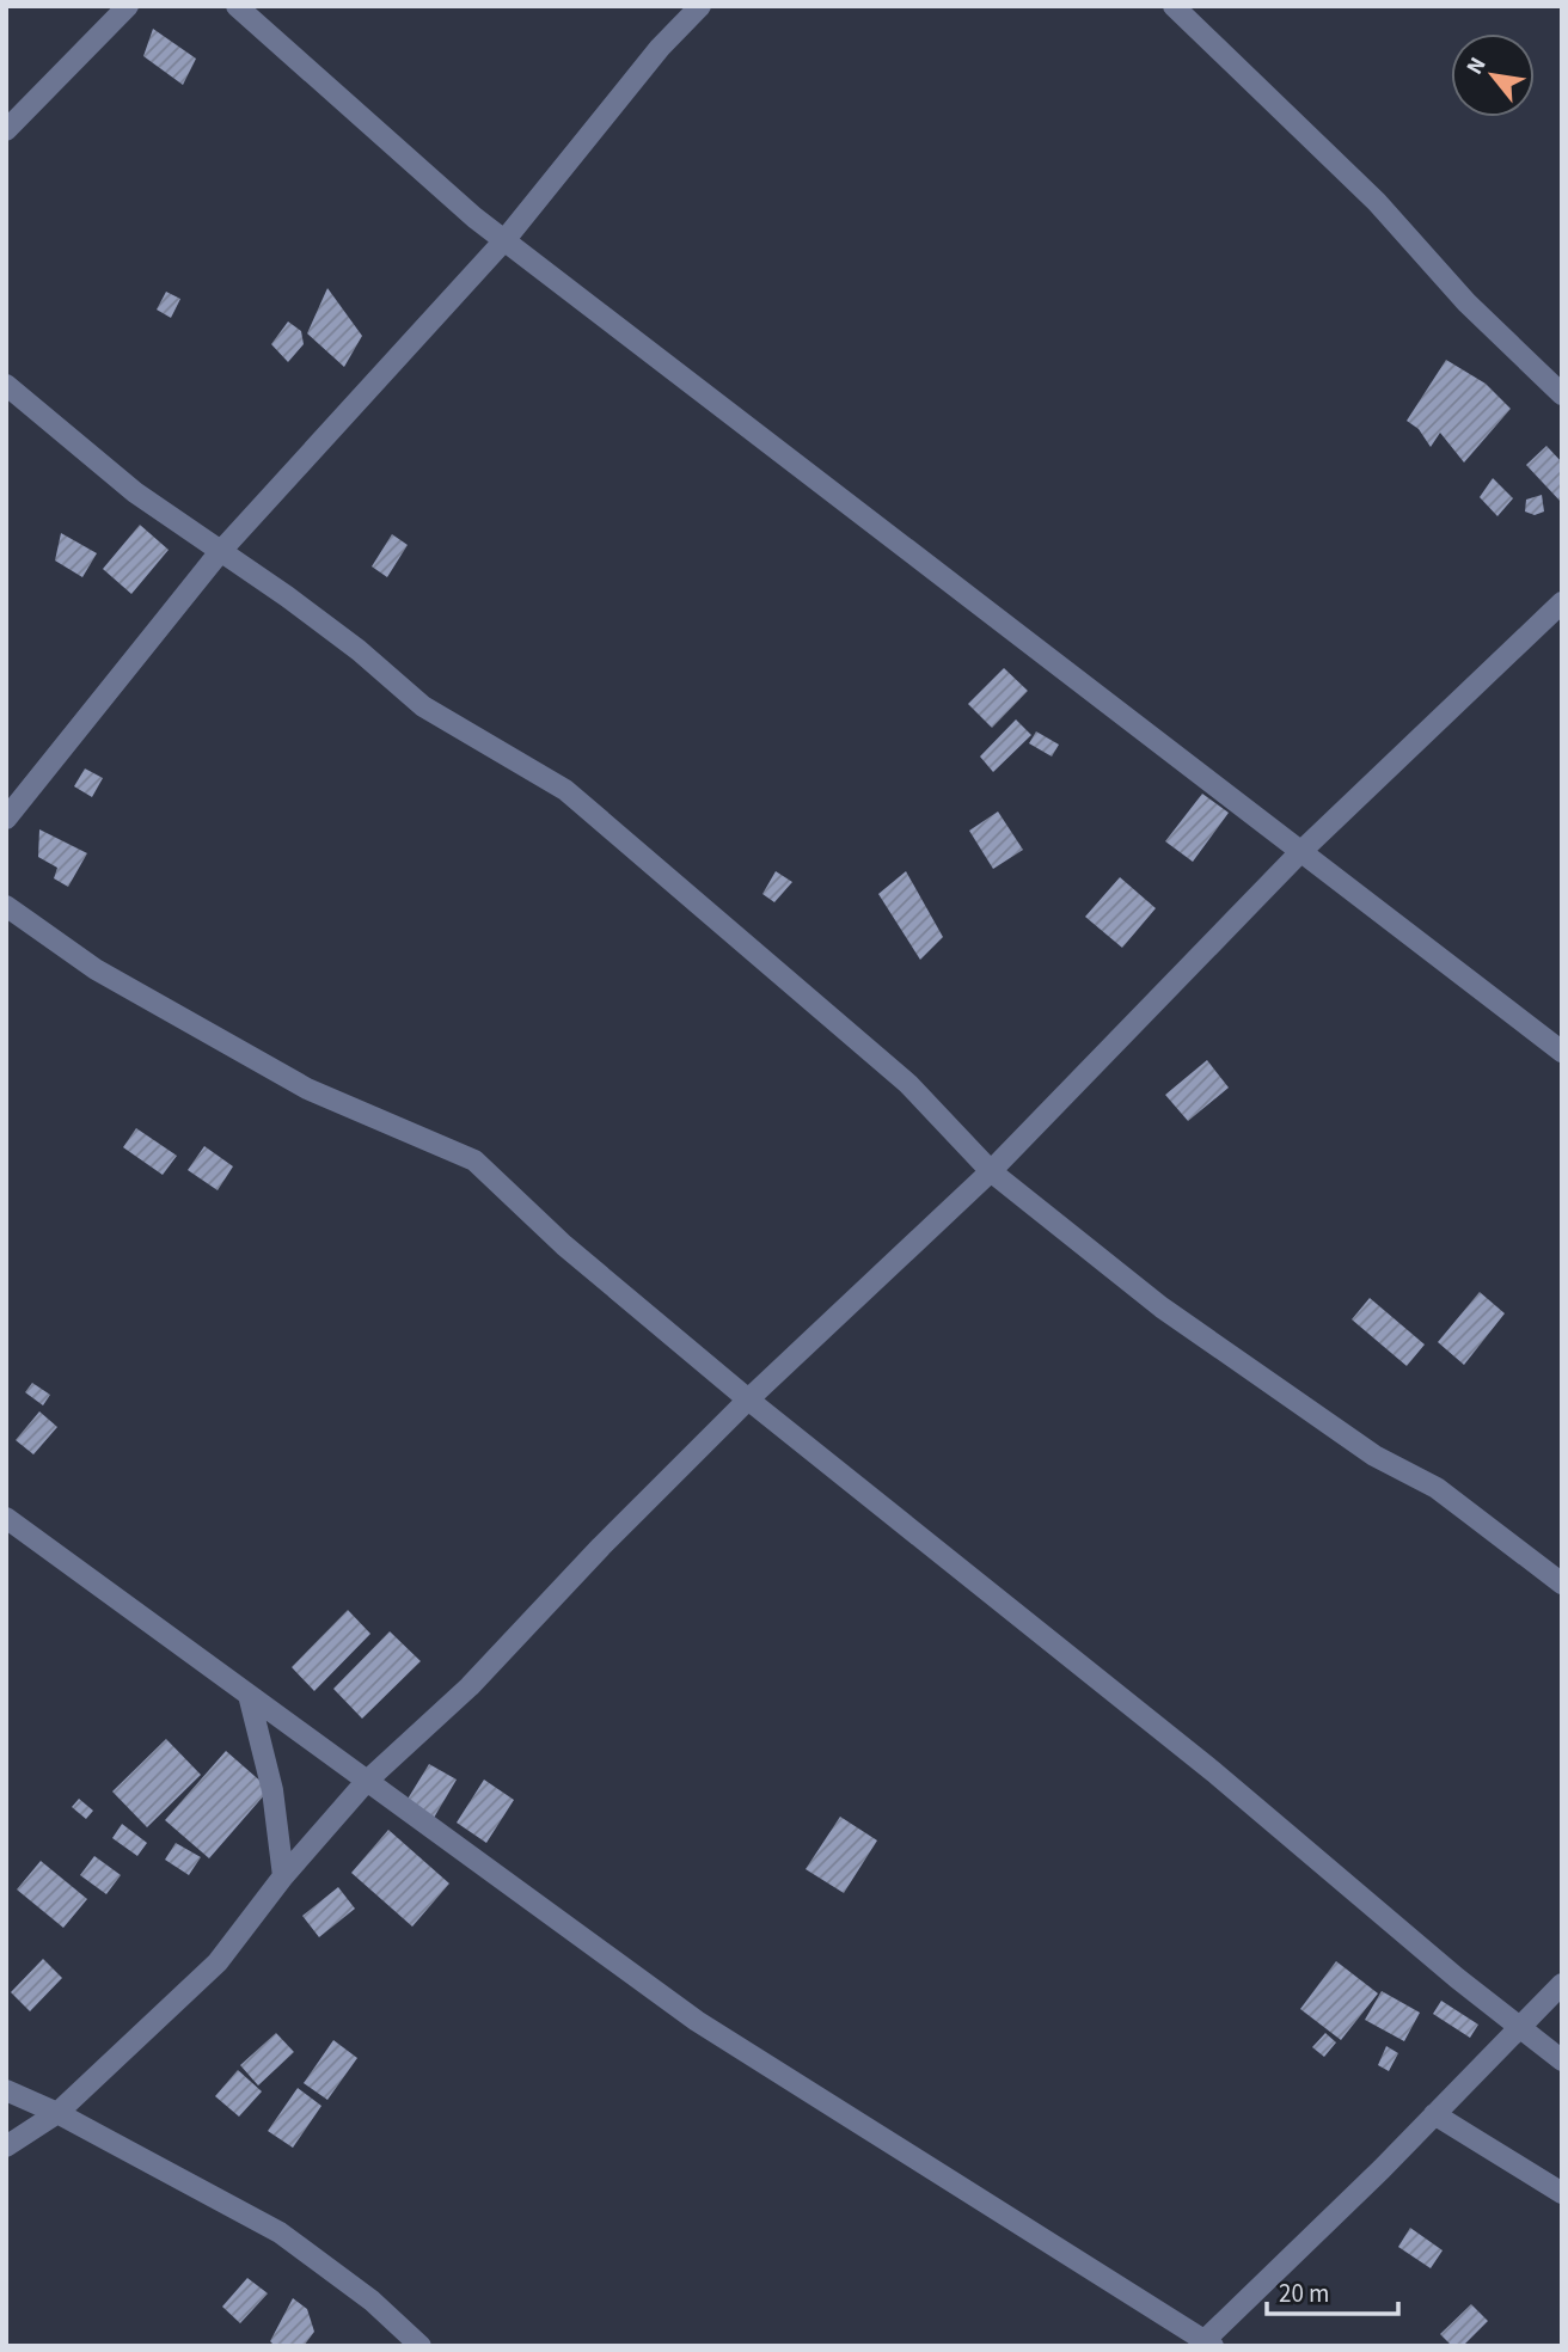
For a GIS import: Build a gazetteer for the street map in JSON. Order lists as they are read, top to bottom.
{
  "scale_bar": "20 m",
  "north": "top left"
}
